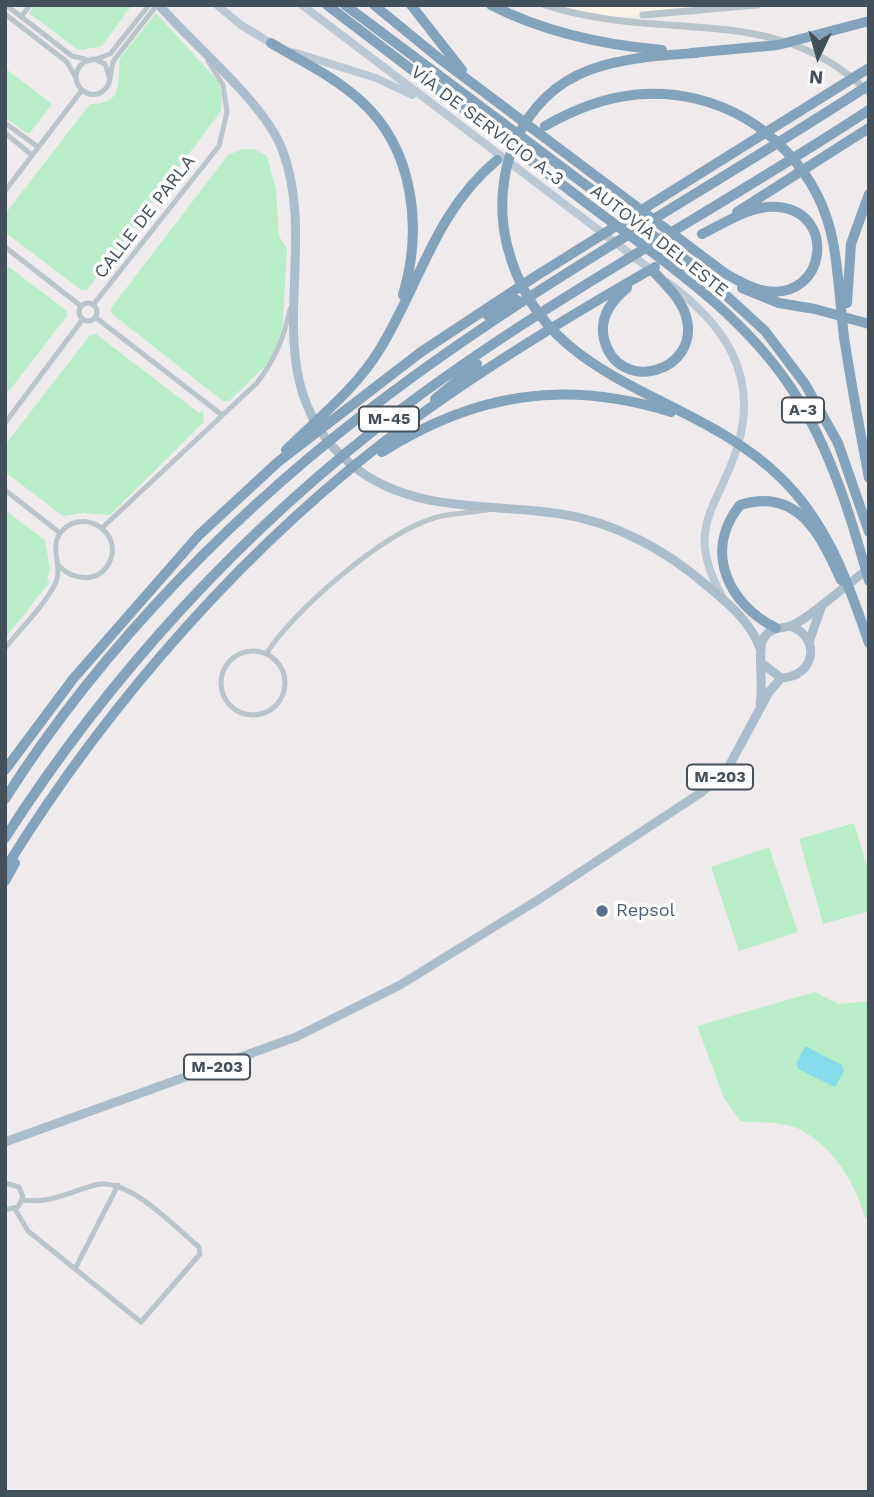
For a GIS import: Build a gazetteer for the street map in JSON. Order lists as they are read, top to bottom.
{
  "streets": {
    "highway": ["AUTOVÍA DEL ESTE", "A-3", "M-45"],
    "main road": ["VÍA DE SERVICIO A-3", "M-203"],
    "street": ["CALLE DE PARLA"]
  },
  "places": ["Repsol"],
  "north": "bottom"
}
